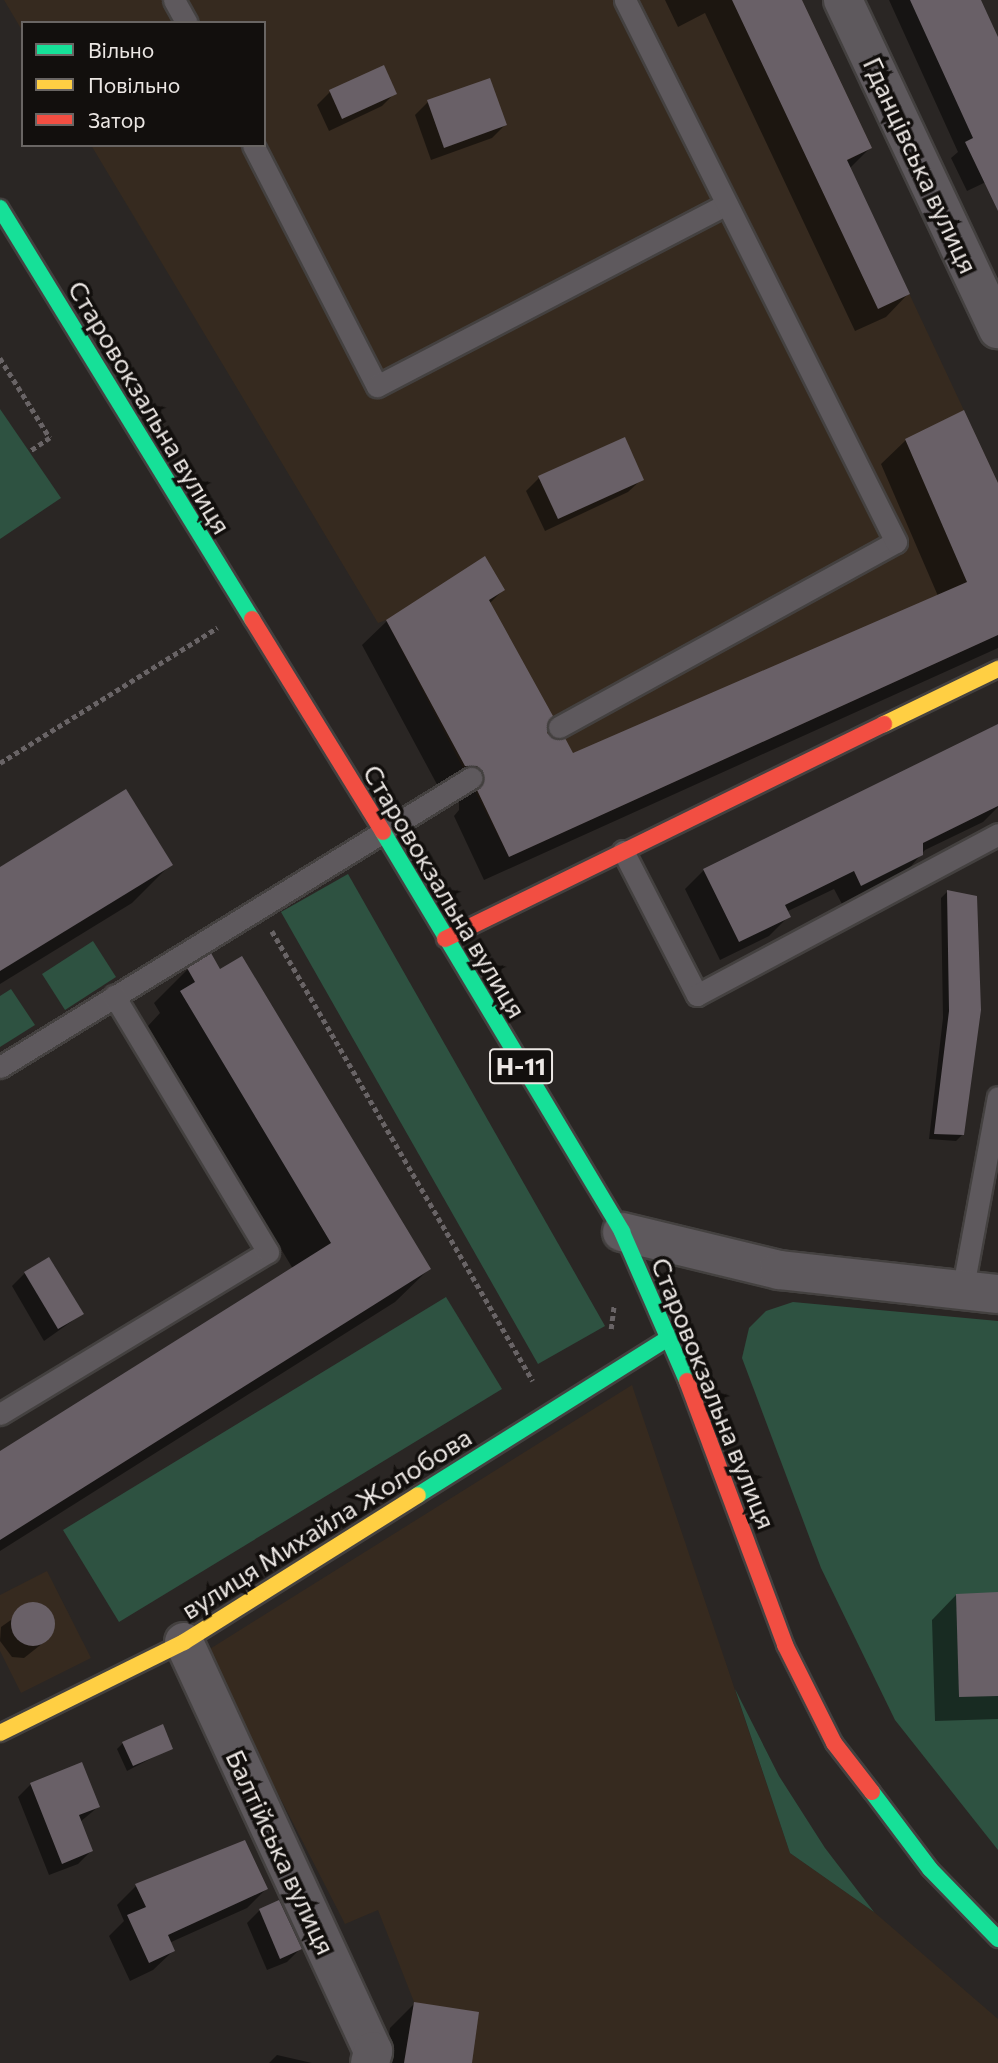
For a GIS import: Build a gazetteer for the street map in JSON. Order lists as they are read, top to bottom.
{
  "streets": {
    "main road": ["Старовокзальна вулиця", "Н-11", "вулиця Михайла Жолобова"],
    "street": ["Гданцівська вулиця", "Балтійська вулиця"]
  },
  "crossings": [
    ["Старовокзальна вулиця", "вулиця Михайла Жолобова"],
    ["вулиця Михайла Жолобова", "Балтійська вулиця"]
  ],
  "legend": ["Вільно", "Повільно", "Затор"]
}
